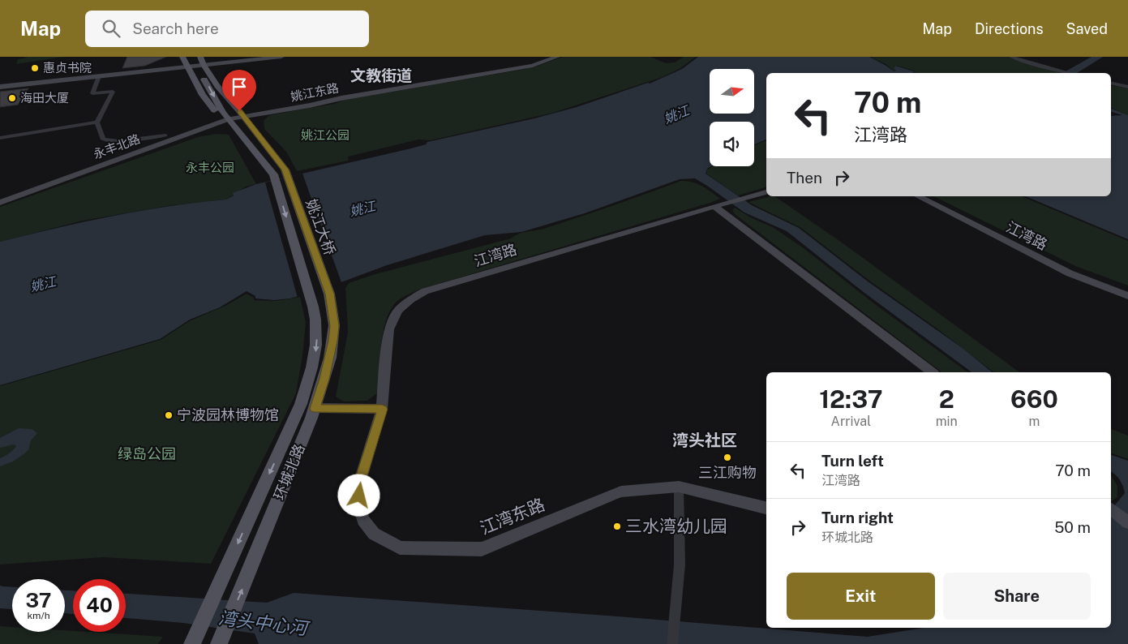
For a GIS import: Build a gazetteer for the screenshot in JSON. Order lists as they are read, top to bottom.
{
  "streets": {
    "main road": ["姚江大桥", "环城北路"],
    "street": [
      "姚江东路",
      "永丰北路",
      "江湾路",
      "江湾东路"
    ]
  },
  "crossings": [
    ["姚江东路", "永丰北路"],
    ["姚江东路", "姚江大桥"],
    ["永丰北路", "姚江大桥"],
    ["姚江大桥", "环城北路"],
    ["江湾路", "江湾东路"]
  ],
  "districts": ["文教街道", "湾头社区"],
  "water": ["姚江", "湾头中心河"],
  "parks": ["姚江公园", "永丰公园", "绿岛公园"],
  "places": [
    "惠贞书院",
    "海田大厦",
    "宁波园林博物馆",
    "三江购物",
    "三水湾幼儿园"
  ],
  "north": "right",
  "page": {
    "header": "Map",
    "search": "Search here",
    "nav": ["Map", "Directions", "Saved"],
    "turn": ["70 m", "江湾路"],
    "then": "Then",
    "eta": [
      "12:37",
      "Arrival",
      "2",
      "min",
      "660",
      "m"
    ],
    "list": [
      {
        "name": "Turn left",
        "note": "江湾路",
        "value": "70 m"
      },
      {
        "name": "Turn right",
        "note": "环城北路",
        "value": "50 m"
      }
    ],
    "buttons": ["Exit", "Share"],
    "speed": "37 km/h",
    "limit": "40"
  }
}
